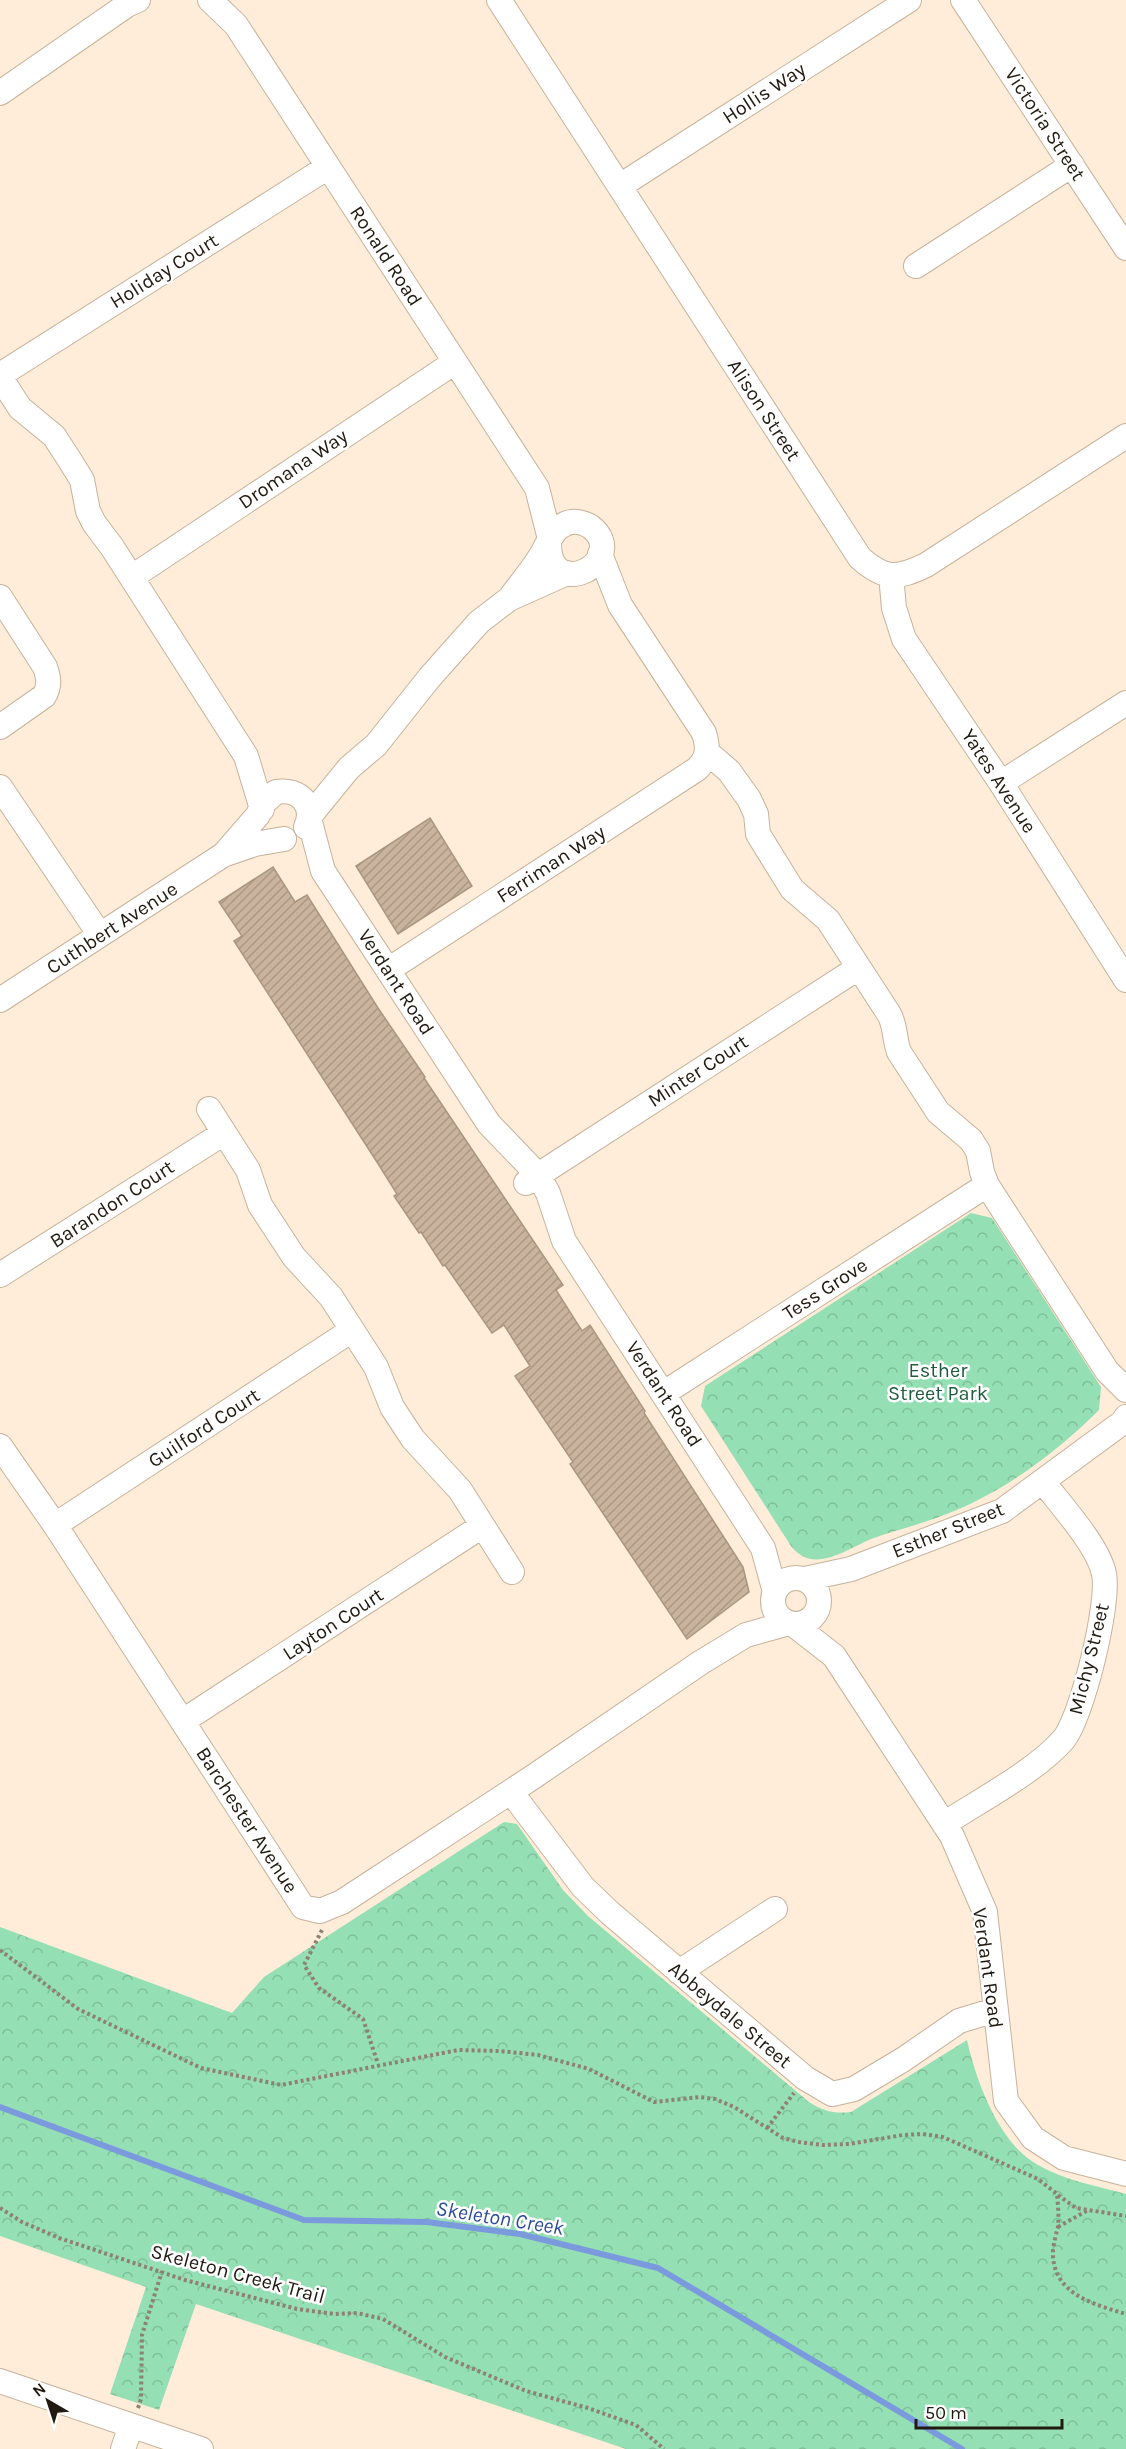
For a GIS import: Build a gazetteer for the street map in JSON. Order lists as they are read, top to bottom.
{
  "streets": {
    "street": [
      "Hollis Way",
      "Victoria Street",
      "Ronald Road",
      "Holiday Court",
      "Alison Street",
      "Dromana Way",
      "Yates Avenue",
      "Ferriman Way",
      "Cuthbert Avenue",
      "Verdant Road",
      "Minter Court",
      "Barandon Court",
      "Tess Grove",
      "Guilford Court",
      "Esther Street",
      "Layton Court",
      "Michy Street",
      "Barchester Avenue",
      "Abbeydale Street"
    ],
    "path": ["Skeleton Creek Trail"]
  },
  "crossings": [
    ["Hollis Way", "Alison Street"],
    ["Ronald Road", "Holiday Court"],
    ["Ronald Road", "Dromana Way"],
    ["Holiday Court", "Dromana Way"],
    ["Alison Street", "Yates Avenue"],
    ["Ferriman Way", "Verdant Road"],
    ["Cuthbert Avenue", "Verdant Road"],
    ["Verdant Road", "Minter Court"],
    ["Verdant Road", "Tess Grove"],
    ["Verdant Road", "Esther Street"],
    ["Verdant Road", "Michy Street"],
    ["Verdant Road", "Abbeydale Street"],
    ["Guilford Court", "Barchester Avenue"],
    ["Esther Street", "Michy Street"],
    ["Layton Court", "Barchester Avenue"]
  ],
  "water": ["Skeleton Creek"],
  "parks": ["Esther Street Park"],
  "scale_bar": "50 m",
  "north": "top left"
}
